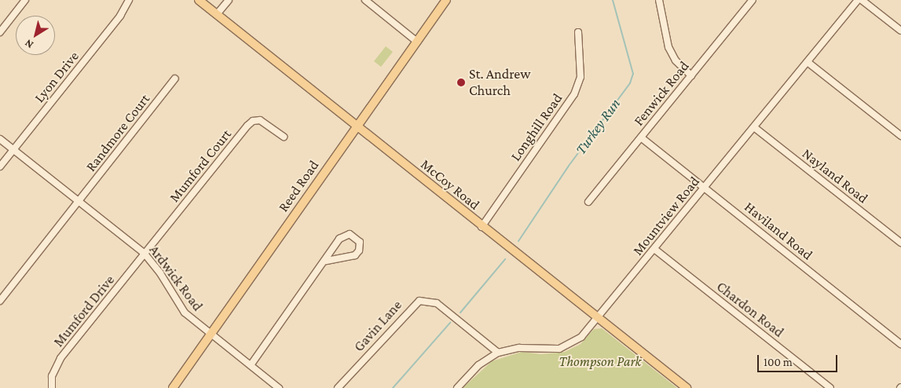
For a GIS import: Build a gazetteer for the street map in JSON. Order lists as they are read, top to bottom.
{
  "streets": {
    "main road": ["McCoy Road", "Reed Road"],
    "street": [
      "Lyon Drive",
      "Fenwick Road",
      "Longhill Road",
      "Randmore Court",
      "Mumford Court",
      "Nayland Road",
      "Mountview Road",
      "Haviland Road",
      "Ardwick Road",
      "Chardon Road",
      "Mumford Drive",
      "Gavin Lane"
    ]
  },
  "crossings": [
    ["Lyon Drive", "Ardwick Road"],
    ["Fenwick Road", "Haviland Road"],
    ["Longhill Road", "McCoy Road"],
    ["Randmore Court", "Ardwick Road"],
    ["Mumford Court", "Ardwick Road"],
    ["Mumford Court", "Mumford Drive"],
    ["Nayland Road", "Mountview Road"],
    ["McCoy Road", "Reed Road"],
    ["McCoy Road", "Mountview Road"],
    ["Reed Road", "Ardwick Road"],
    ["Mountview Road", "Haviland Road"],
    ["Mountview Road", "Chardon Road"],
    ["Mountview Road", "Gavin Lane"],
    ["Ardwick Road", "Mumford Drive"]
  ],
  "water": ["Turkey Run"],
  "parks": ["Thompson Park"],
  "places": ["St. Andrew Church"],
  "scale_bar": "100 m",
  "north": "bottom left"
}
